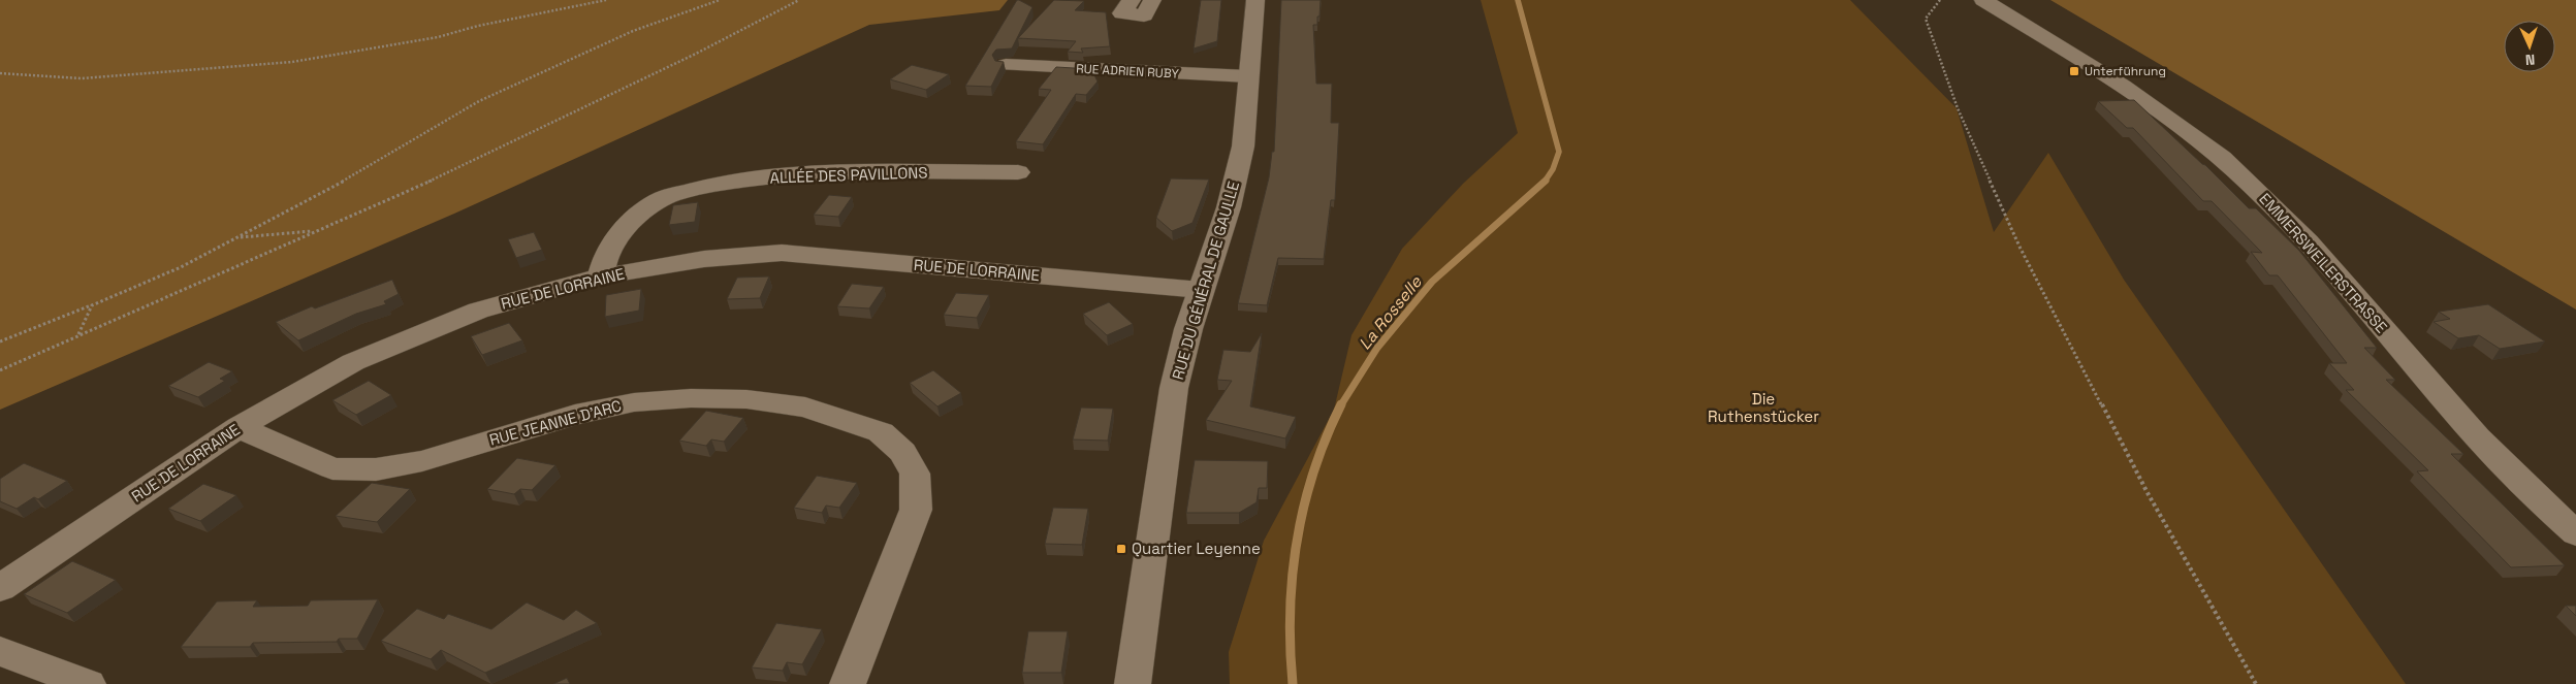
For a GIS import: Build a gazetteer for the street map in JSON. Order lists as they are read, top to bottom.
{
  "streets": {
    "street": [
      "RUE ADRIEN RUBY",
      "ALLÉE DES PAVILLONS",
      "EMMERSWEILERSTRASSE",
      "RUE DE LORRAINE",
      "RUE DU GÉNÉRAL DE GAULLE",
      "RUE JEANNE D'ARC"
    ]
  },
  "crossings": [
    ["RUE ADRIEN RUBY", "RUE DU GÉNÉRAL DE GAULLE"],
    ["ALLÉE DES PAVILLONS", "RUE DE LORRAINE"],
    ["RUE DE LORRAINE", "RUE DU GÉNÉRAL DE GAULLE"],
    ["RUE DE LORRAINE", "RUE JEANNE D'ARC"]
  ],
  "water": ["La Rosselle"],
  "parks": ["Die Ruthenstücker"],
  "places": {
    "transit": ["Unterführung", "Quartier Leyenne"]
  },
  "north": "bottom"
}
